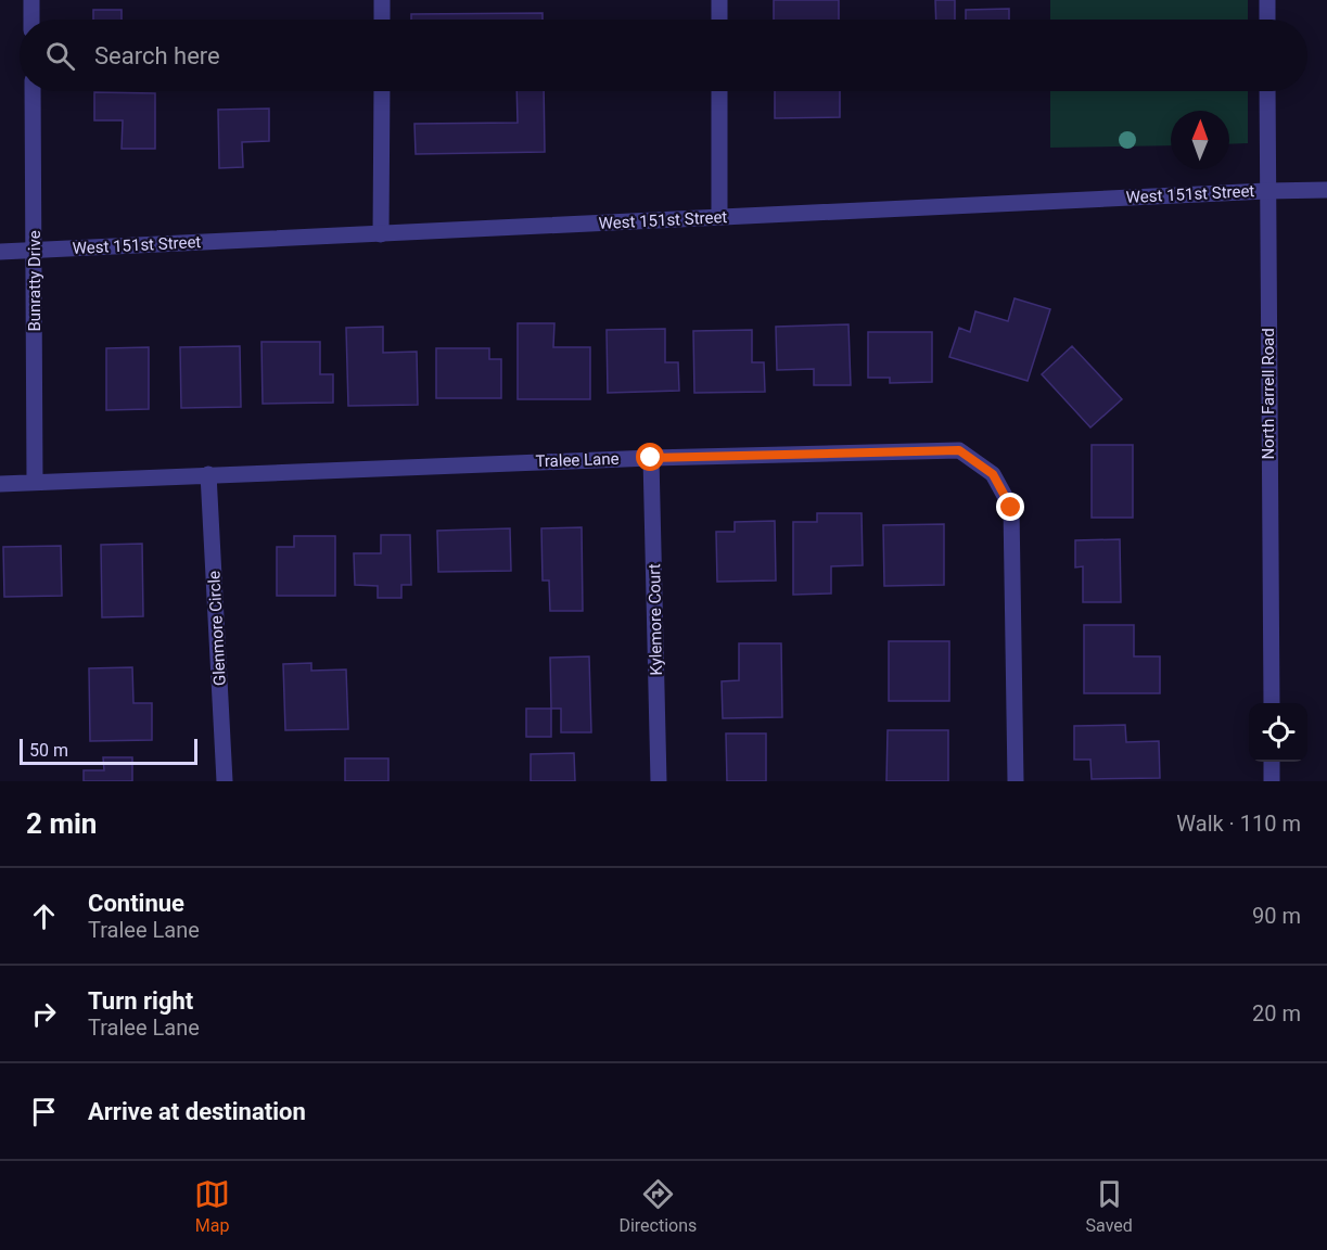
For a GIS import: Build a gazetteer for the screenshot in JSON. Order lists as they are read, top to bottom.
{
  "streets": {
    "street": [
      "West 151st Street",
      "Bunratty Drive",
      "North Farrell Road",
      "Tralee Lane",
      "Kylemore Court",
      "Glenmore Circle"
    ]
  },
  "crossings": [
    ["West 151st Street", "Bunratty Drive"],
    ["West 151st Street", "North Farrell Road"],
    ["Bunratty Drive", "Tralee Lane"],
    ["Tralee Lane", "Kylemore Court"],
    ["Tralee Lane", "Glenmore Circle"]
  ],
  "scale_bar": "50 m",
  "north": "top",
  "page": {
    "search": "Search here",
    "scale": "50 m",
    "heading": ["2 min", "Walk · 110 m"],
    "list": [
      ["Continue", "Tralee Lane", "90 m"],
      ["Turn right", "Tralee Lane", "20 m"],
      "Arrive at destination"
    ],
    "nav": ["Map", "Directions", "Saved"]
  }
}
